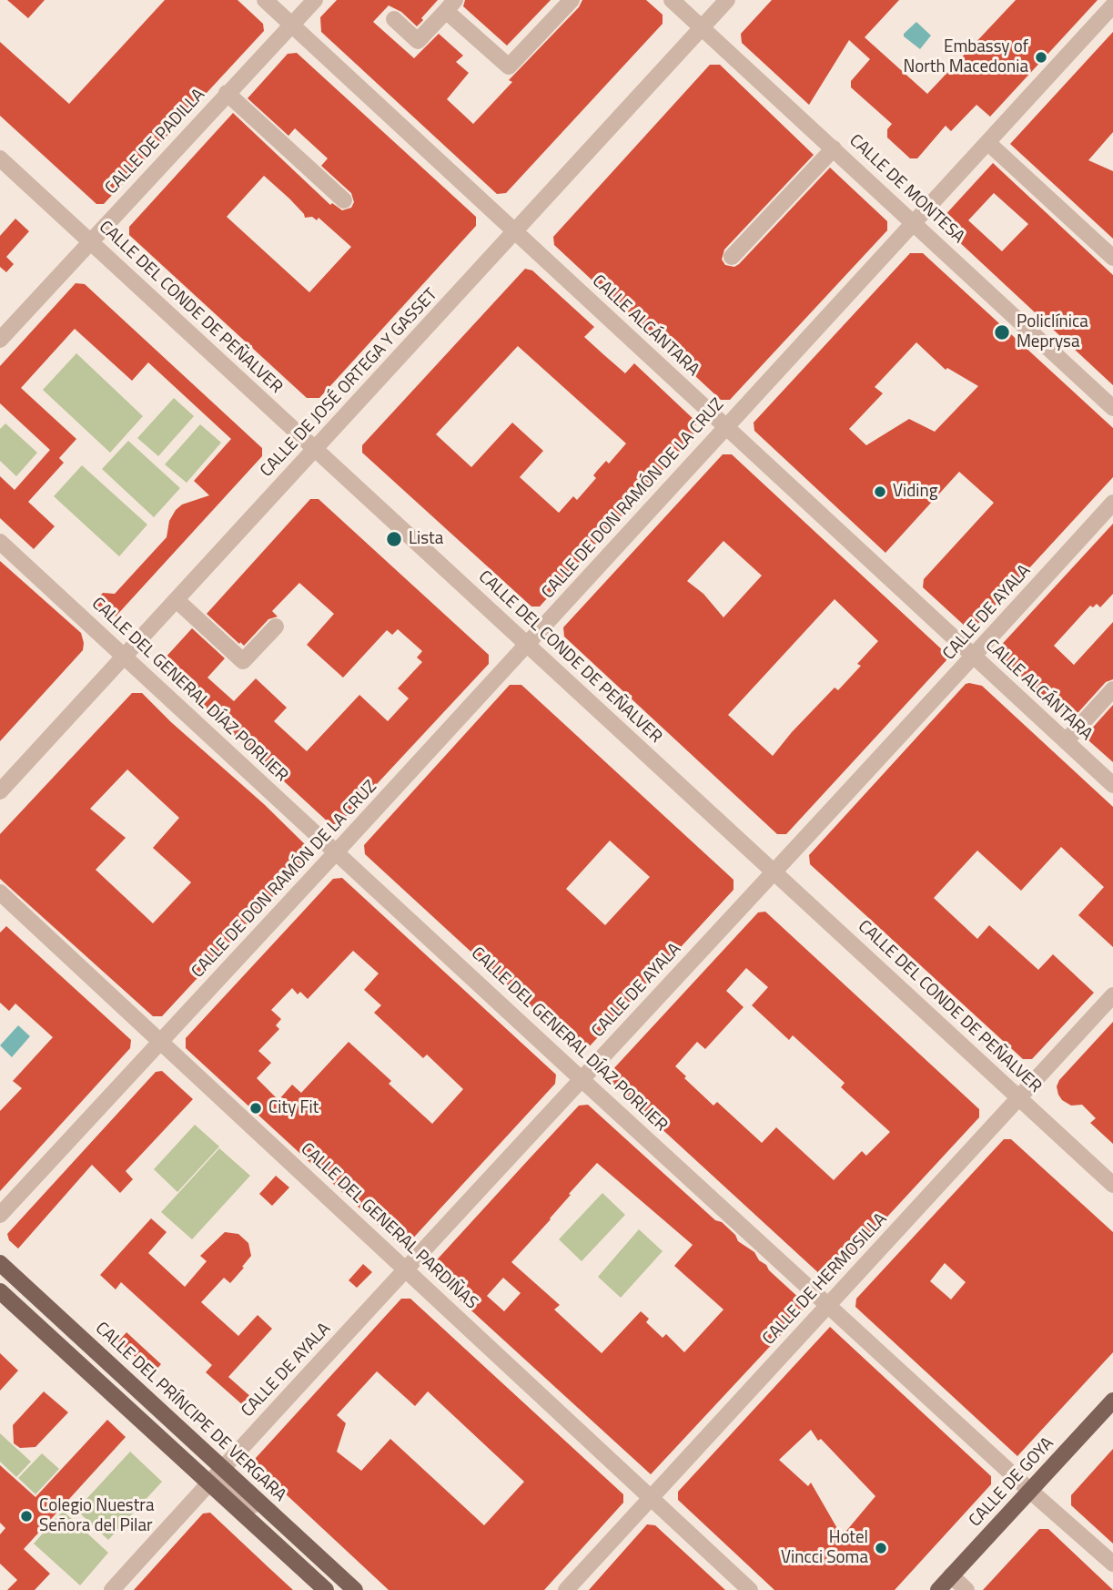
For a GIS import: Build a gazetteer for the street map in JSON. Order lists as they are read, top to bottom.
{
  "streets": {
    "main road": ["CALLE DEL PRÍNCIPE DE VERGARA", "CALLE DE GOYA"],
    "street": [
      "CALLE DE PADILLA",
      "CALLE DE MONTESA",
      "CALLE DEL CONDE DE PEÑALVER",
      "CALLE ALCÁNTARA",
      "CALLE DE JOSÉ ORTEGA Y GASSET",
      "CALLE DE DON RAMÓN DE LA CRUZ",
      "CALLE DE AYALA",
      "CALLE DEL GENERAL DÍAZ PORLIER",
      "CALLE DEL GENERAL PARDIÑAS",
      "CALLE DE HERMOSILLA"
    ]
  },
  "crossings": [
    ["CALLE DE PADILLA", "CALLE DEL CONDE DE PEÑALVER"],
    ["CALLE DE PADILLA", "CALLE ALCÁNTARA"],
    ["CALLE DE MONTESA", "CALLE DE JOSÉ ORTEGA Y GASSET"],
    ["CALLE DE MONTESA", "CALLE DE DON RAMÓN DE LA CRUZ"],
    ["CALLE DEL CONDE DE PEÑALVER", "CALLE DE JOSÉ ORTEGA Y GASSET"],
    ["CALLE DEL CONDE DE PEÑALVER", "CALLE DE DON RAMÓN DE LA CRUZ"],
    ["CALLE DEL CONDE DE PEÑALVER", "CALLE DE AYALA"],
    ["CALLE DEL CONDE DE PEÑALVER", "CALLE DE HERMOSILLA"],
    ["CALLE ALCÁNTARA", "CALLE DE JOSÉ ORTEGA Y GASSET"],
    ["CALLE ALCÁNTARA", "CALLE DE DON RAMÓN DE LA CRUZ"],
    ["CALLE ALCÁNTARA", "CALLE DE AYALA"],
    ["CALLE DE JOSÉ ORTEGA Y GASSET", "CALLE DEL GENERAL DÍAZ PORLIER"],
    ["CALLE DE DON RAMÓN DE LA CRUZ", "CALLE DEL GENERAL DÍAZ PORLIER"],
    ["CALLE DE DON RAMÓN DE LA CRUZ", "CALLE DEL GENERAL PARDIÑAS"],
    ["CALLE DE AYALA", "CALLE DEL GENERAL DÍAZ PORLIER"],
    ["CALLE DE AYALA", "CALLE DEL GENERAL PARDIÑAS"],
    ["CALLE DE AYALA", "CALLE DEL PRÍNCIPE DE VERGARA"],
    ["CALLE DEL GENERAL DÍAZ PORLIER", "CALLE DE HERMOSILLA"],
    ["CALLE DEL GENERAL DÍAZ PORLIER", "CALLE DE GOYA"],
    ["CALLE DEL GENERAL PARDIÑAS", "CALLE DE HERMOSILLA"]
  ],
  "places": [
    "Embassy of North Macedonia",
    "Policlínica Meprysa",
    "Viding",
    "Lista",
    "City Fit",
    "Colegio Nuestra Señora del Pilar",
    "Hotel Vincci Soma"
  ]
}
